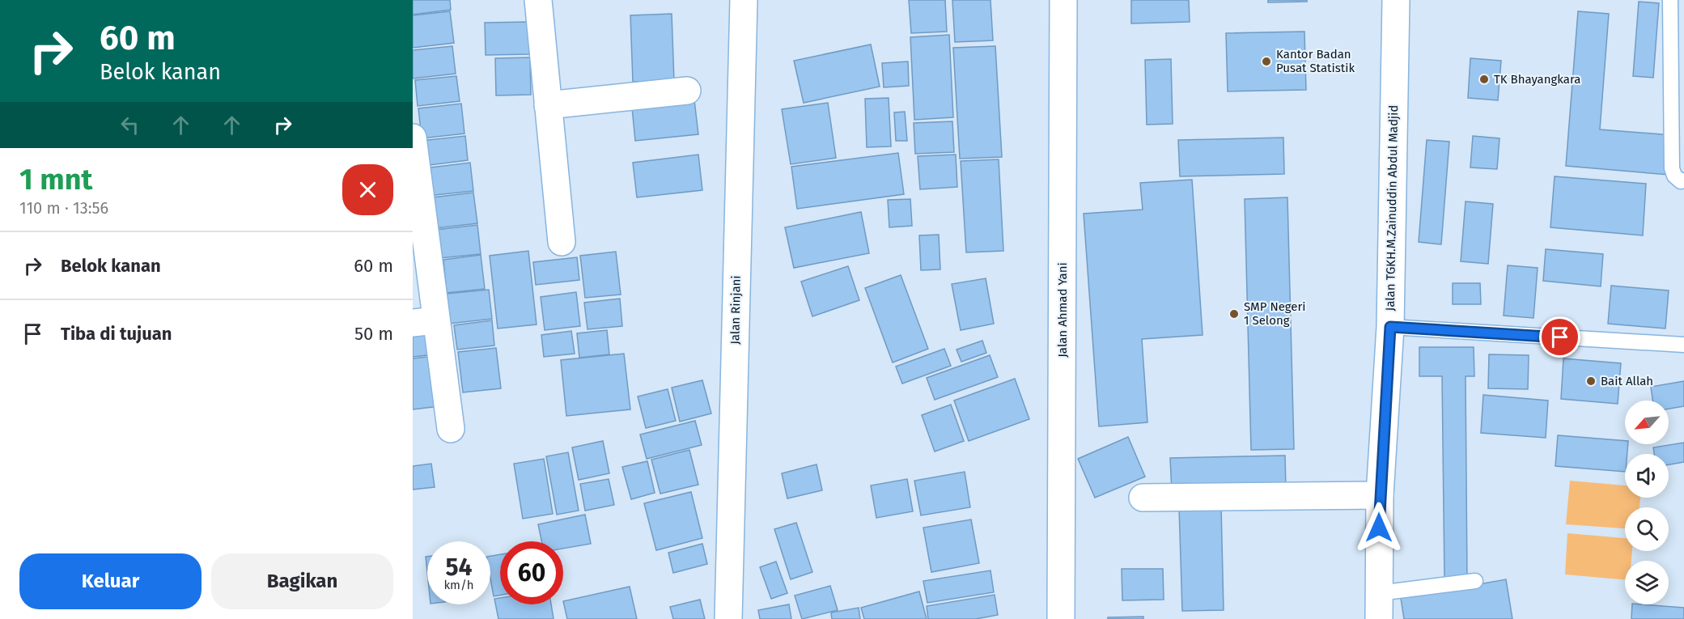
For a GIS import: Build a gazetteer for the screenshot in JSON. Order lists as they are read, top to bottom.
{
  "streets": {
    "street": ["Jalan TGKH.M.Zainuddin Abdul Madjid", "Jalan Rinjani", "Jalan Ahmad Yani"]
  },
  "places": [
    "Kantor Badan Pusat Statistik",
    "TK Bhayangkara",
    "SMP Negeri 1 Selong",
    "Bait Allah"
  ],
  "north": "bottom left",
  "page": {
    "turn": ["60 m", "Belok kanan"],
    "heading": ["1 mnt", "110 m · 13:56"],
    "list": [
      {
        "name": "Belok kanan",
        "value": "60 m"
      },
      {
        "name": "Tiba di tujuan",
        "value": "50 m"
      }
    ],
    "speed": "54 km/h",
    "limit": "60",
    "buttons": ["Keluar", "Bagikan"]
  }
}
